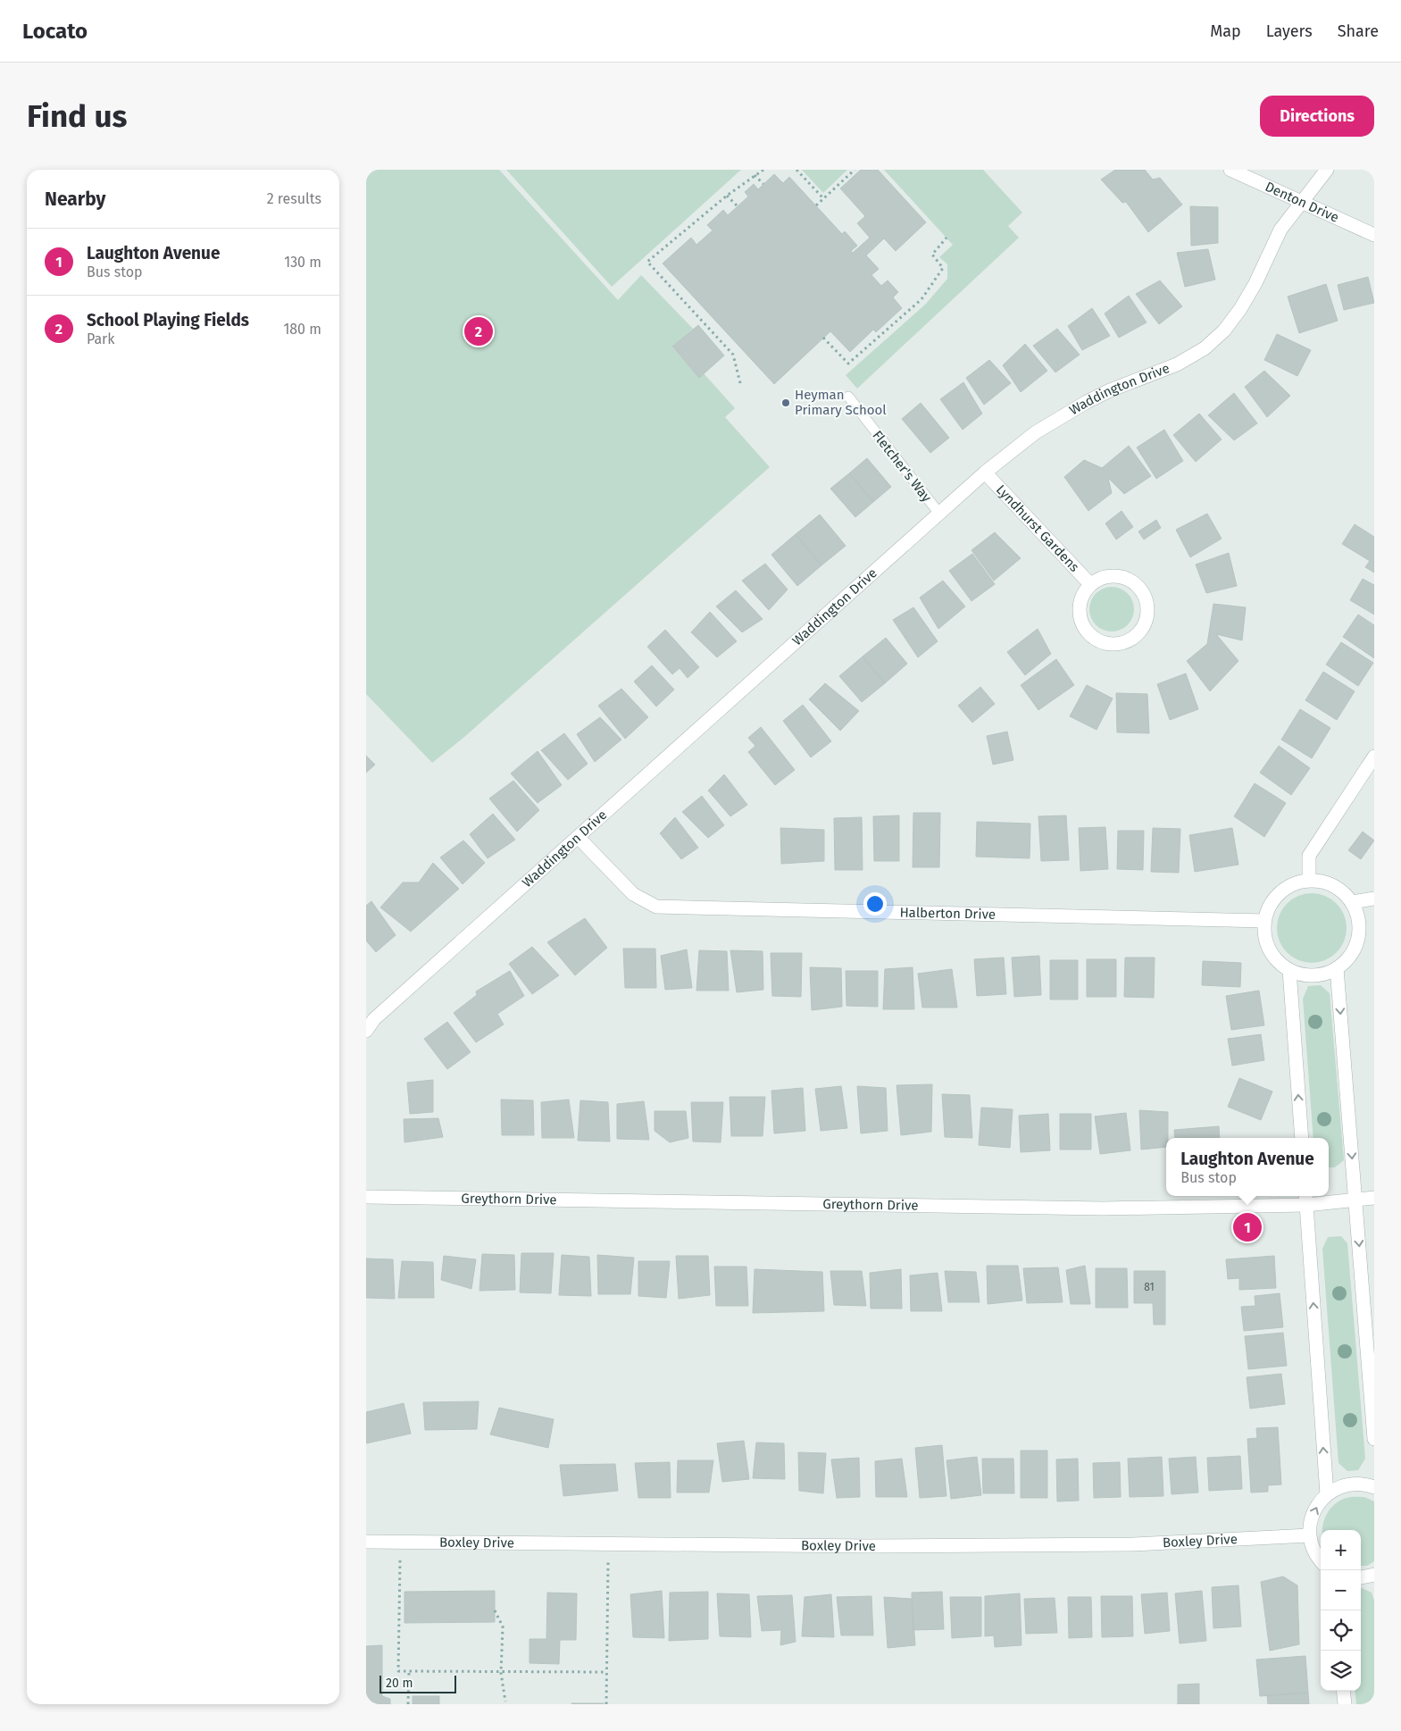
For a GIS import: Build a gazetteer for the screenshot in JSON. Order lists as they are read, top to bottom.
{
  "streets": {
    "street": [
      "Denton Drive",
      "Waddington Drive",
      "Lyndhurst Gardens",
      "Halberton Drive",
      "Greythorn Drive",
      "Boxley Drive"
    ],
    "lane": ["Fletcher's Way"]
  },
  "crossings": [
    ["Denton Drive", "Waddington Drive"],
    ["Waddington Drive", "Fletcher's Way"],
    ["Waddington Drive", "Lyndhurst Gardens"],
    ["Waddington Drive", "Halberton Drive"]
  ],
  "places": ["Heyman Primary School"],
  "house_numbers": ["81"],
  "scale_bar": "20 m",
  "page": {
    "header": "Locato",
    "nav": ["Map", "Layers", "Share"],
    "buttons": "Directions",
    "title": "Find us",
    "heading": ["Nearby", "2 results"],
    "list": [
      {
        "mark": "1",
        "name": "Laughton Avenue",
        "note": "Bus stop",
        "value": "130 m"
      },
      {
        "mark": "2",
        "name": "School Playing Fields",
        "note": "Park",
        "value": "180 m"
      }
    ],
    "pins": ["2", "1"],
    "popup": ["Laughton Avenue", "Bus stop"],
    "map_buttons": ["+", "−"],
    "scale": "20 m"
  }
}
